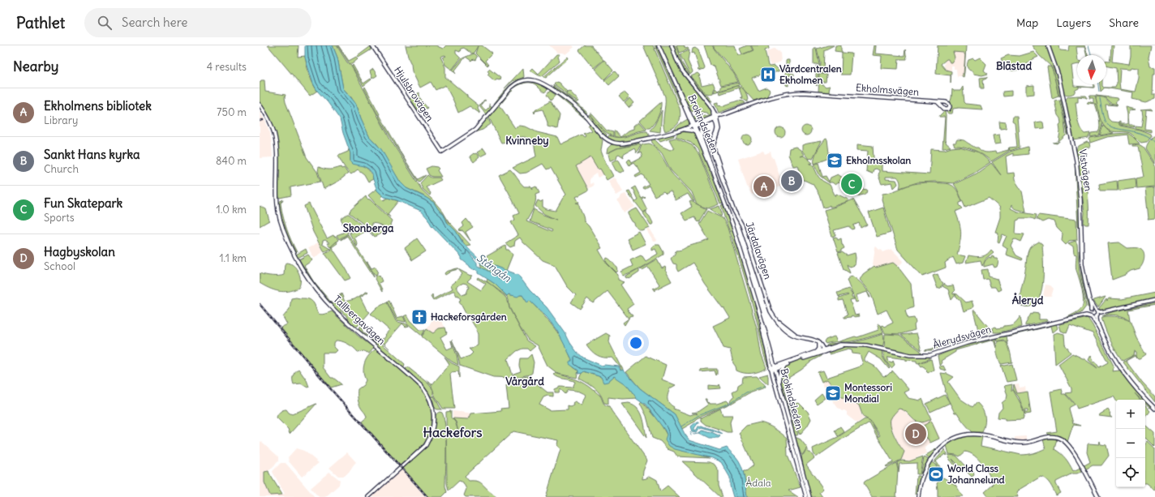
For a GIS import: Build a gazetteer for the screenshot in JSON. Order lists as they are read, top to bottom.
{
  "streets": {
    "street": [
      "Ekholmsvägen",
      "Hjulsbrovägen",
      "Brokindsleden",
      "Vistvägen",
      "Järdalavägen",
      "Tallbergavägen",
      "Ålerydsvägen"
    ]
  },
  "crossings": [
    ["Ekholmsvägen", "Hjulsbrovägen"],
    ["Ekholmsvägen", "Brokindsleden"],
    ["Ekholmsvägen", "Järdalavägen"],
    ["Brokindsleden", "Ålerydsvägen"],
    ["Vistvägen", "Ålerydsvägen"],
    ["Järdalavägen", "Ålerydsvägen"]
  ],
  "districts": [
    "Blästad",
    "Kvinneby",
    "Skonberga",
    "Åleryd",
    "Vårgård",
    "Hackefors"
  ],
  "water": ["Stångån"],
  "parks": ["Ådala"],
  "places": {
    "hospital": ["Vårdcentralen Ekholmen"],
    "school or university": ["Ekholmsskolan", "Montessori Mondial"],
    "church": ["Hackeforsgården"],
    "sports": ["World Class Johannelund"]
  },
  "north": "bottom",
  "page": {
    "header": "Pathlet",
    "search": "Search here",
    "nav": ["Map", "Layers", "Share"],
    "heading": ["Nearby", "4 results"],
    "list": [
      {
        "mark": "A",
        "name": "Ekholmens bibliotek",
        "note": "Library",
        "value": "750 m"
      },
      {
        "mark": "B",
        "name": "Sankt Hans kyrka",
        "note": "Church",
        "value": "840 m"
      },
      {
        "mark": "C",
        "name": "Fun Skatepark",
        "note": "Sports",
        "value": "1.0 km"
      },
      {
        "mark": "D",
        "name": "Hagbyskolan",
        "note": "School",
        "value": "1.1 km"
      }
    ],
    "pins": [
      "B",
      "C",
      "A",
      "D"
    ],
    "map_buttons": ["+", "−"]
  }
}
